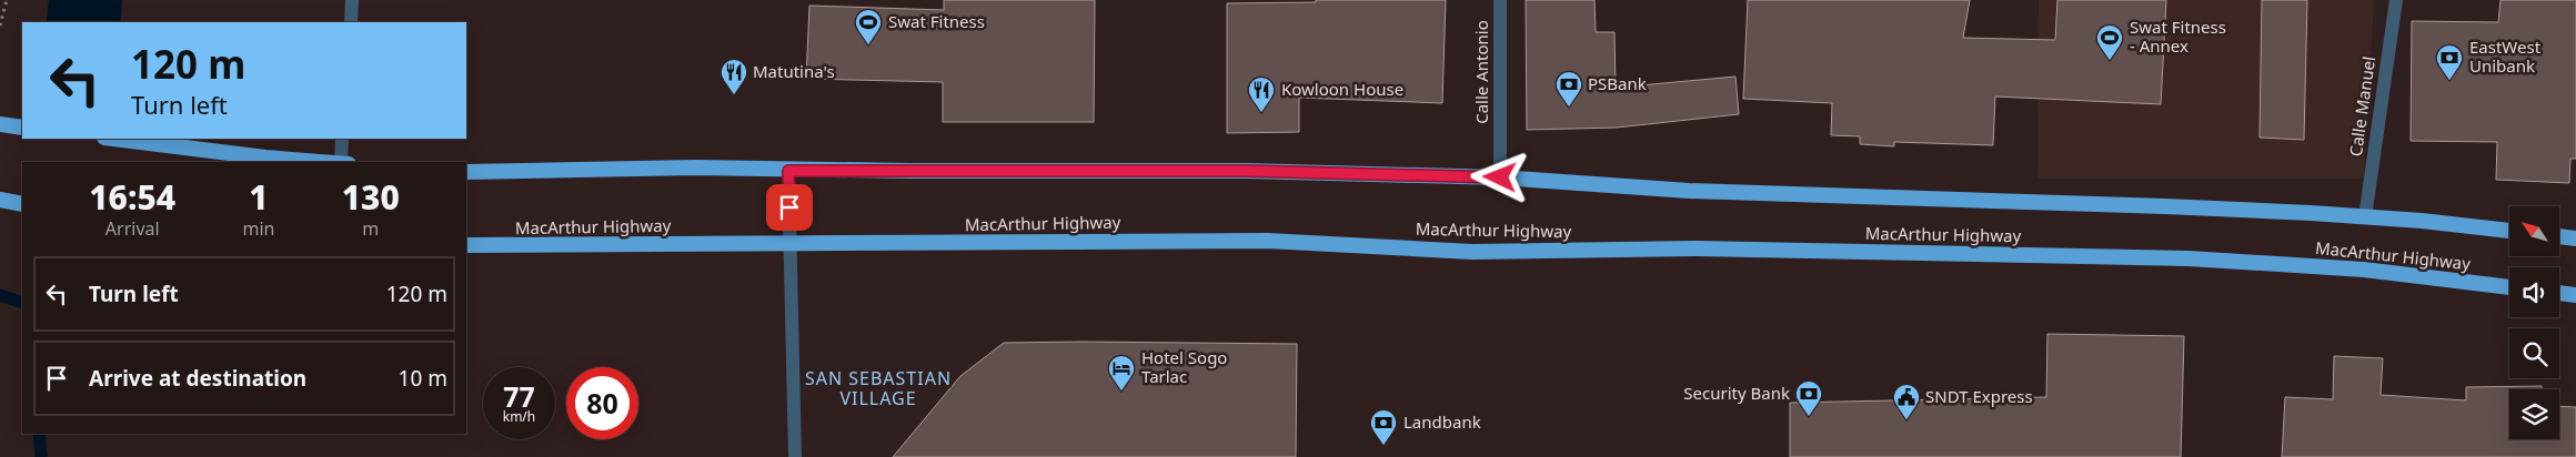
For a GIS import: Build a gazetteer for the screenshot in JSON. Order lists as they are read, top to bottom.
{
  "streets": {
    "highway": ["MacArthur Highway"],
    "street": ["Calle Antonio", "Calle Manuel"]
  },
  "crossings": [
    ["Calle Antonio", "MacArthur Highway"],
    ["Calle Manuel", "MacArthur Highway"]
  ],
  "districts": ["SAN SEBASTIAN VILLAGE"],
  "places": {
    "sports": ["Swat Fitness", "Swat Fitness - Annex"],
    "bank": [
      "EastWest Unibank",
      "PSBank",
      "Security Bank",
      "Landbank"
    ],
    "restaurant": ["Matutina's", "Kowloon House"],
    "hotel": ["Hotel Sogo Tarlac"],
    "public building": ["SNDT Express"]
  },
  "north": "top left",
  "page": {
    "turn": ["120 m", "Turn left"],
    "eta": [
      "16:54",
      "Arrival",
      "1",
      "min",
      "130",
      "m"
    ],
    "list": [
      {
        "name": "Turn left",
        "value": "120 m"
      },
      {
        "name": "Arrive at destination",
        "value": "10 m"
      }
    ],
    "speed": "77 km/h",
    "limit": "80"
  }
}
